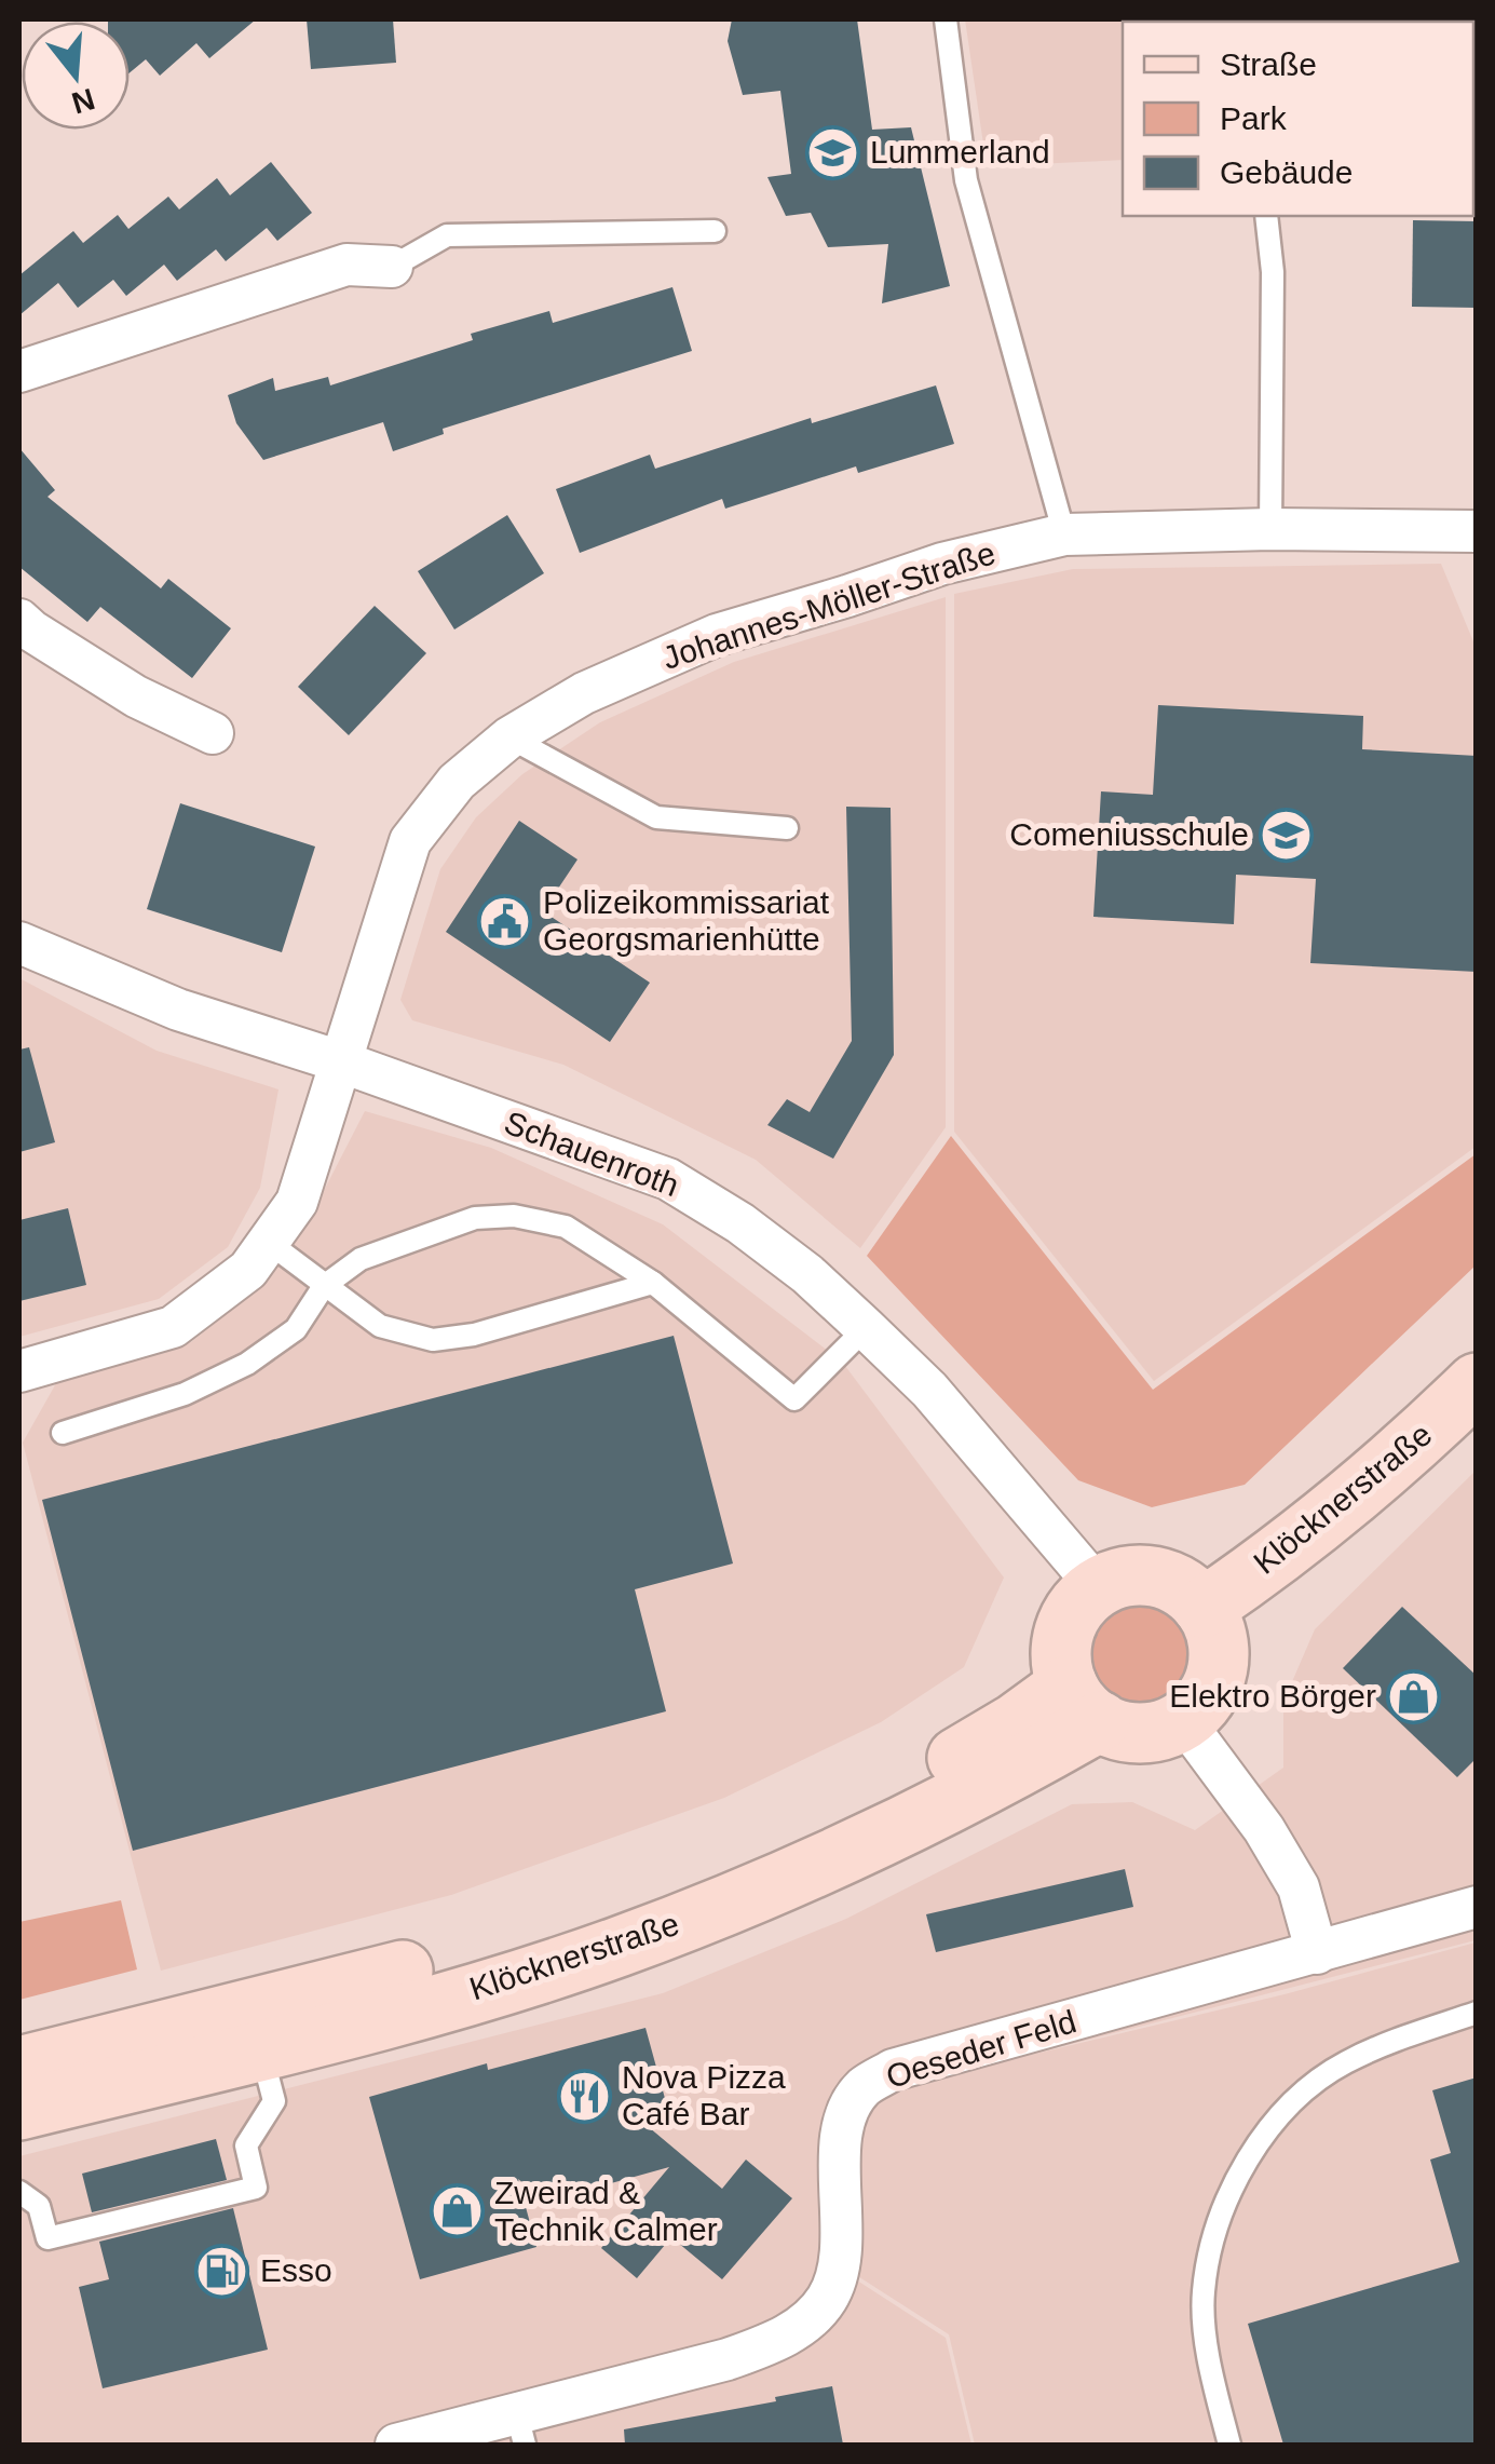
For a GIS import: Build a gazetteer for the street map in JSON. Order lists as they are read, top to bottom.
{
  "streets": {
    "main road": ["Klöcknerstraße"],
    "street": ["Johannes-Möller-Straße", "Schauenroth", "Oeseder Feld"]
  },
  "crossings": [
    ["Johannes-Möller-Straße", "Schauenroth"],
    ["Schauenroth", "Klöcknerstraße"]
  ],
  "places": {
    "school or university": ["Lummerland", "Comeniusschule"],
    "public building": ["Polizeikommissariat Georgsmarienhütte"],
    "shop": ["Elektro Börger", "Zweirad & Technik Calmer"],
    "restaurant": ["Nova Pizza Café Bar"],
    "fuel station": ["Esso"]
  },
  "legend": ["Straße", "Park", "Gebäude"],
  "north": "bottom"
}
